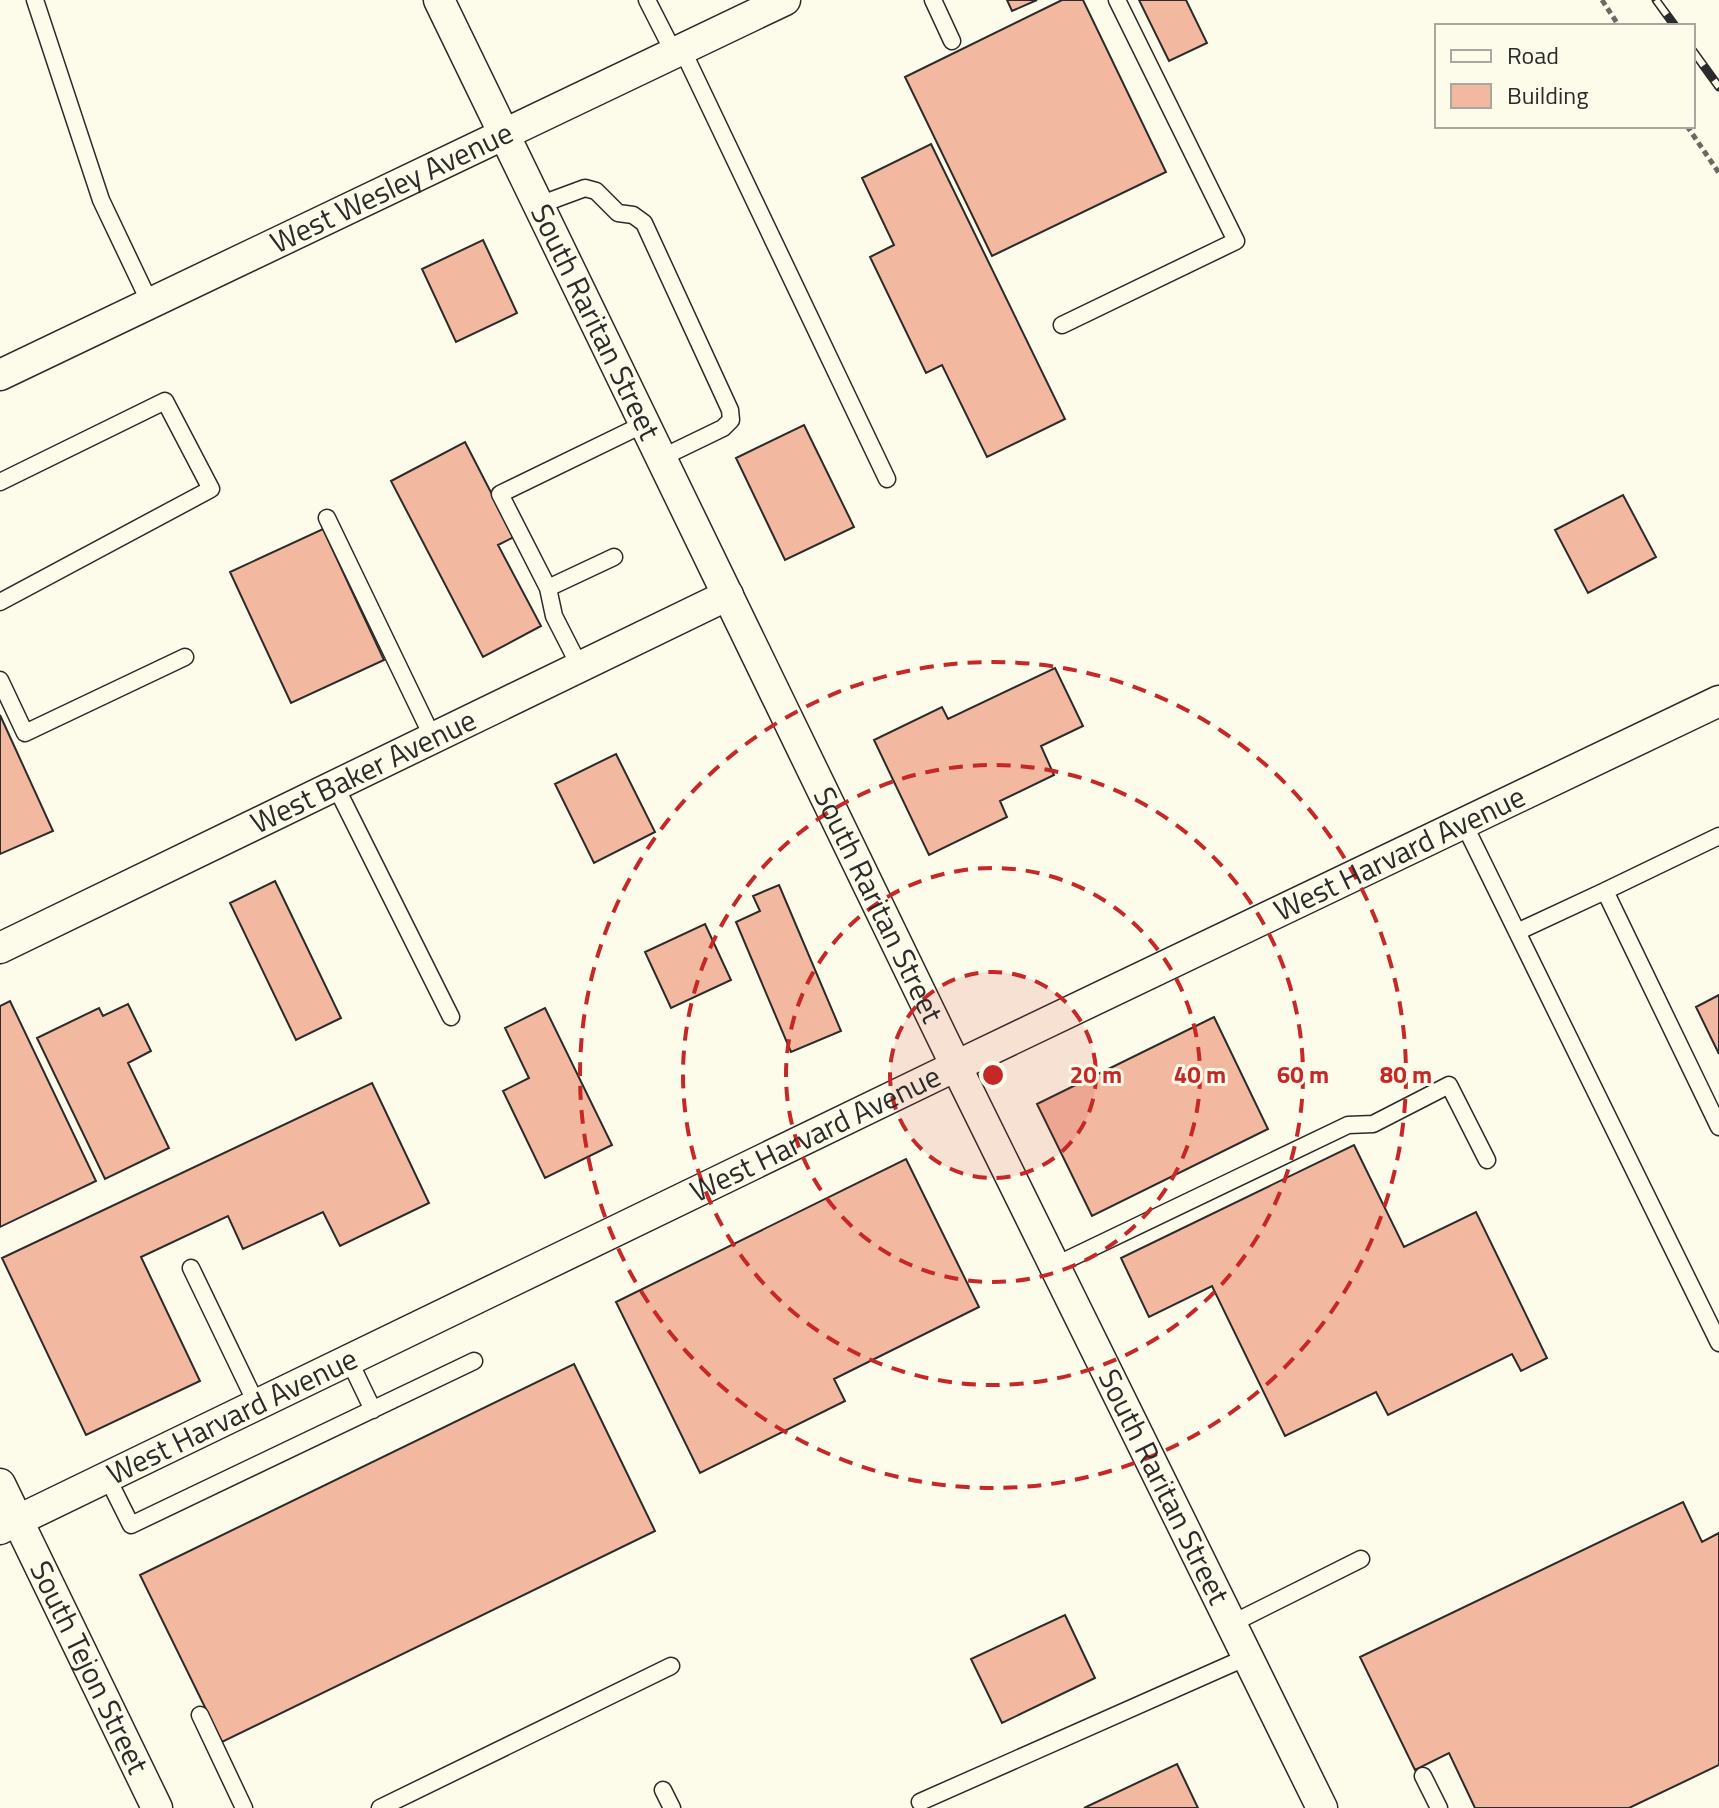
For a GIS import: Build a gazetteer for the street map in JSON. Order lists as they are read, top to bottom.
{
  "streets": {
    "street": [
      "West Wesley Avenue",
      "South Raritan Street",
      "West Baker Avenue",
      "West Harvard Avenue",
      "South Tejon Street"
    ]
  },
  "crossings": [
    ["West Wesley Avenue", "South Raritan Street"],
    ["South Raritan Street", "West Baker Avenue"],
    ["South Raritan Street", "West Harvard Avenue"],
    ["West Harvard Avenue", "South Tejon Street"]
  ],
  "legend": ["Road", "Building"],
  "rings": [
    "20 m",
    "40 m",
    "60 m",
    "80 m"
  ]
}
